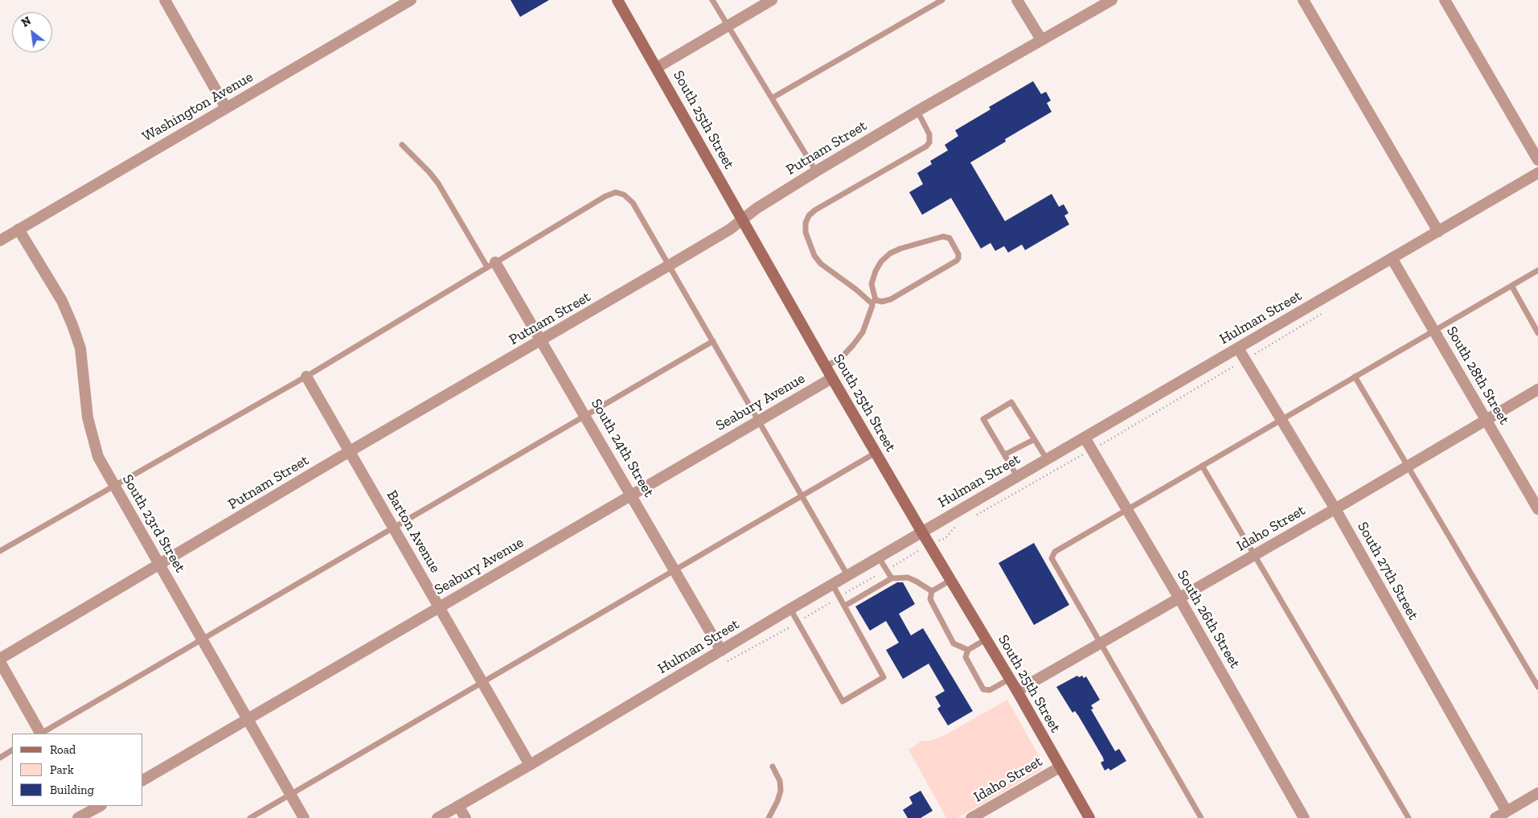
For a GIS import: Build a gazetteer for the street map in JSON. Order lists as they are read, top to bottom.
{
  "streets": {
    "main road": ["South 25th Street"],
    "street": [
      "Washington Avenue",
      "Putnam Street",
      "Hulman Street",
      "South 28th Street",
      "Seabury Avenue",
      "South 24th Street",
      "South 23rd Street",
      "Idaho Street",
      "Barton Avenue",
      "South 27th Street",
      "South 26th Street"
    ]
  },
  "crossings": [
    ["Washington Avenue", "South 23rd Street"],
    ["South 25th Street", "Putnam Street"],
    ["South 25th Street", "Hulman Street"],
    ["South 25th Street", "Seabury Avenue"],
    ["South 25th Street", "Idaho Street"],
    ["Putnam Street", "South 24th Street"],
    ["Putnam Street", "South 23rd Street"],
    ["Putnam Street", "Barton Avenue"],
    ["Hulman Street", "South 28th Street"],
    ["Hulman Street", "South 24th Street"],
    ["Hulman Street", "Barton Avenue"],
    ["Hulman Street", "South 27th Street"],
    ["Hulman Street", "South 26th Street"],
    ["South 28th Street", "Idaho Street"],
    ["Seabury Avenue", "South 24th Street"],
    ["Seabury Avenue", "South 23rd Street"],
    ["Seabury Avenue", "Barton Avenue"],
    ["Idaho Street", "South 27th Street"],
    ["Idaho Street", "South 26th Street"]
  ],
  "legend": ["Road", "Park", "Building"],
  "north": "top left"
}
